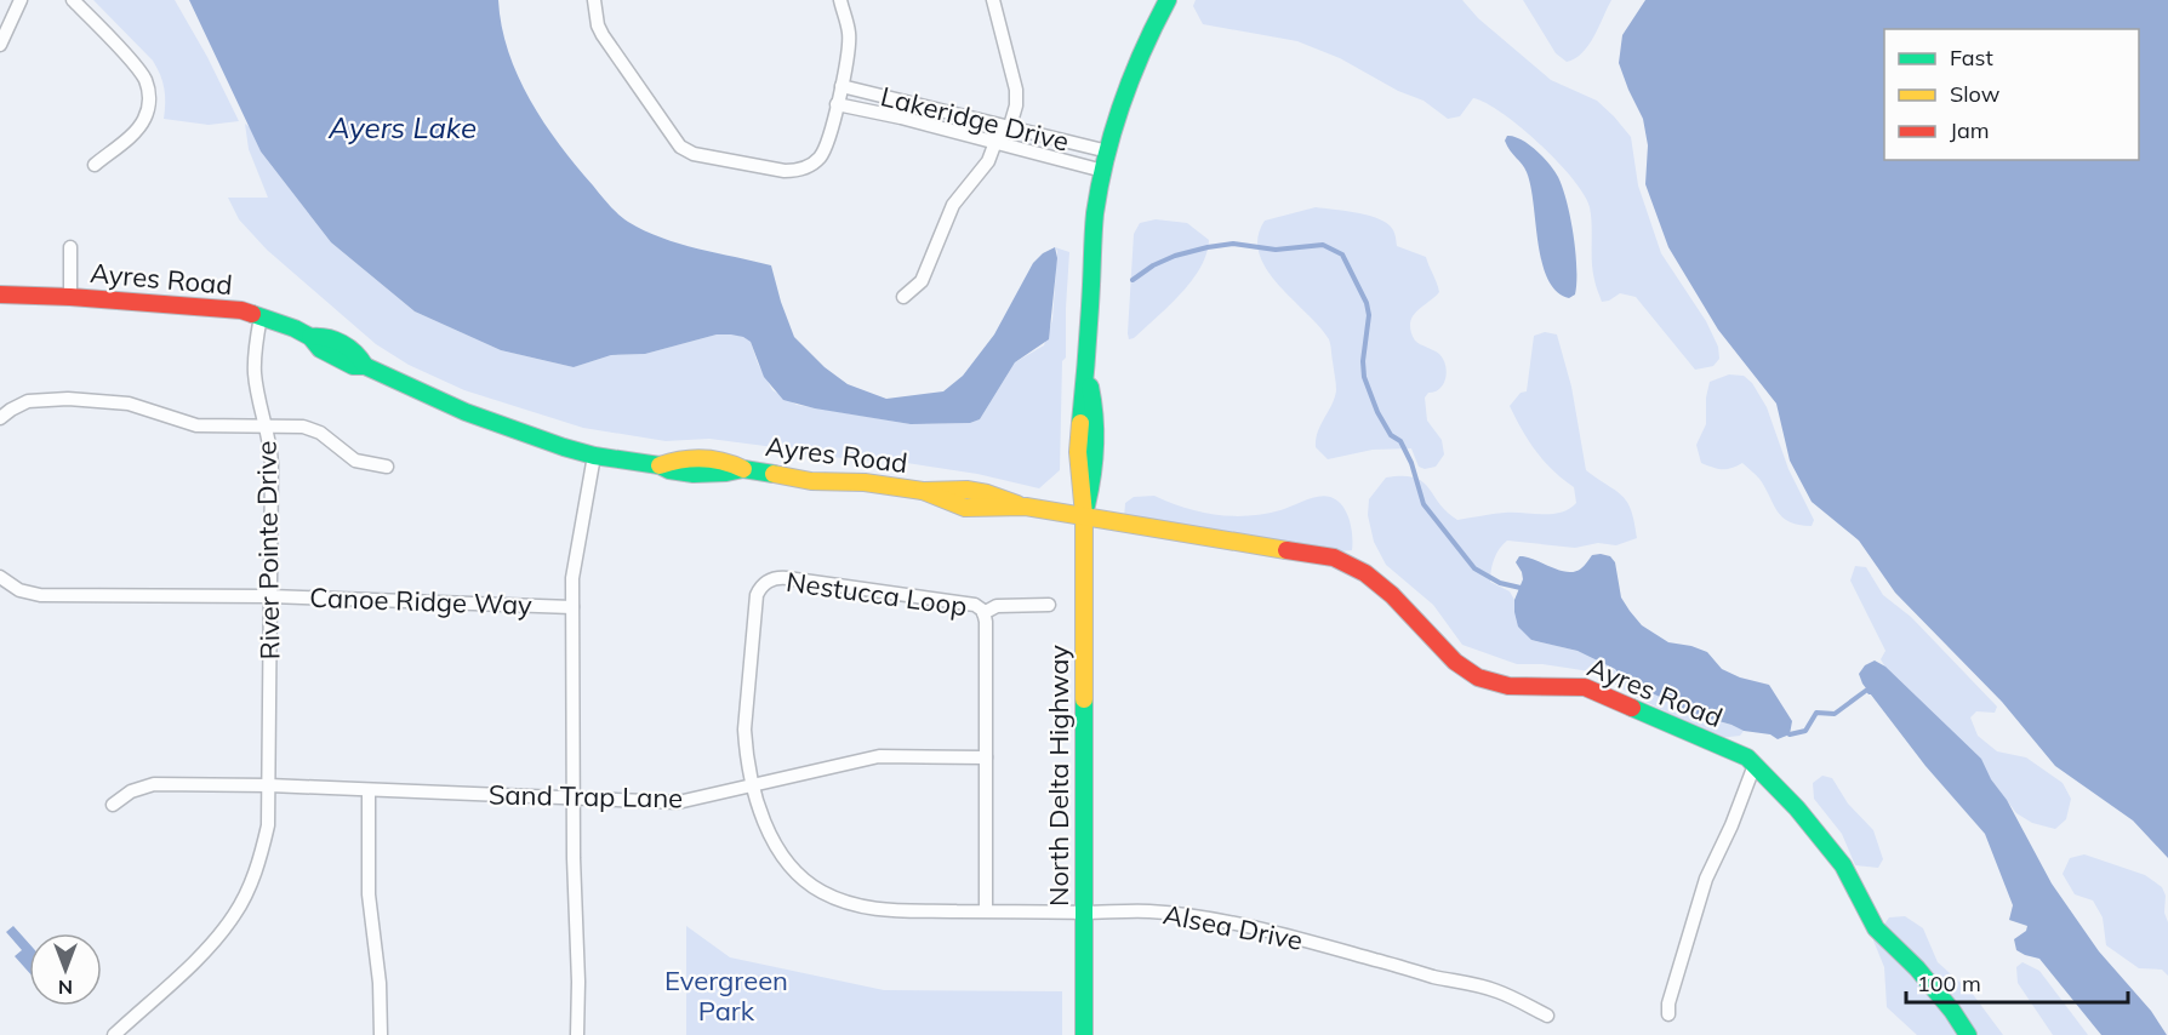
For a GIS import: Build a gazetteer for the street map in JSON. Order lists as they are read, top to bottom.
{
  "streets": {
    "street": [
      "Lakeridge Drive",
      "Ayres Road",
      "River Pointe Drive",
      "Nestucca Loop",
      "Canoe Ridge Way",
      "North Delta Highway",
      "Sand Trap Lane",
      "Alsea Drive"
    ]
  },
  "crossings": [
    ["Lakeridge Drive", "North Delta Highway"],
    ["Ayres Road", "River Pointe Drive"],
    ["Ayres Road", "North Delta Highway"],
    ["River Pointe Drive", "Canoe Ridge Way"],
    ["River Pointe Drive", "Sand Trap Lane"],
    ["Nestucca Loop", "Sand Trap Lane"],
    ["Nestucca Loop", "Alsea Drive"],
    ["North Delta Highway", "Alsea Drive"],
    ["Sand Trap Lane", "Alsea Drive"]
  ],
  "water": ["Ayers Lake"],
  "parks": ["Evergreen Park"],
  "legend": ["Fast", "Slow", "Jam"],
  "scale_bar": "100 m",
  "north": "bottom"
}
